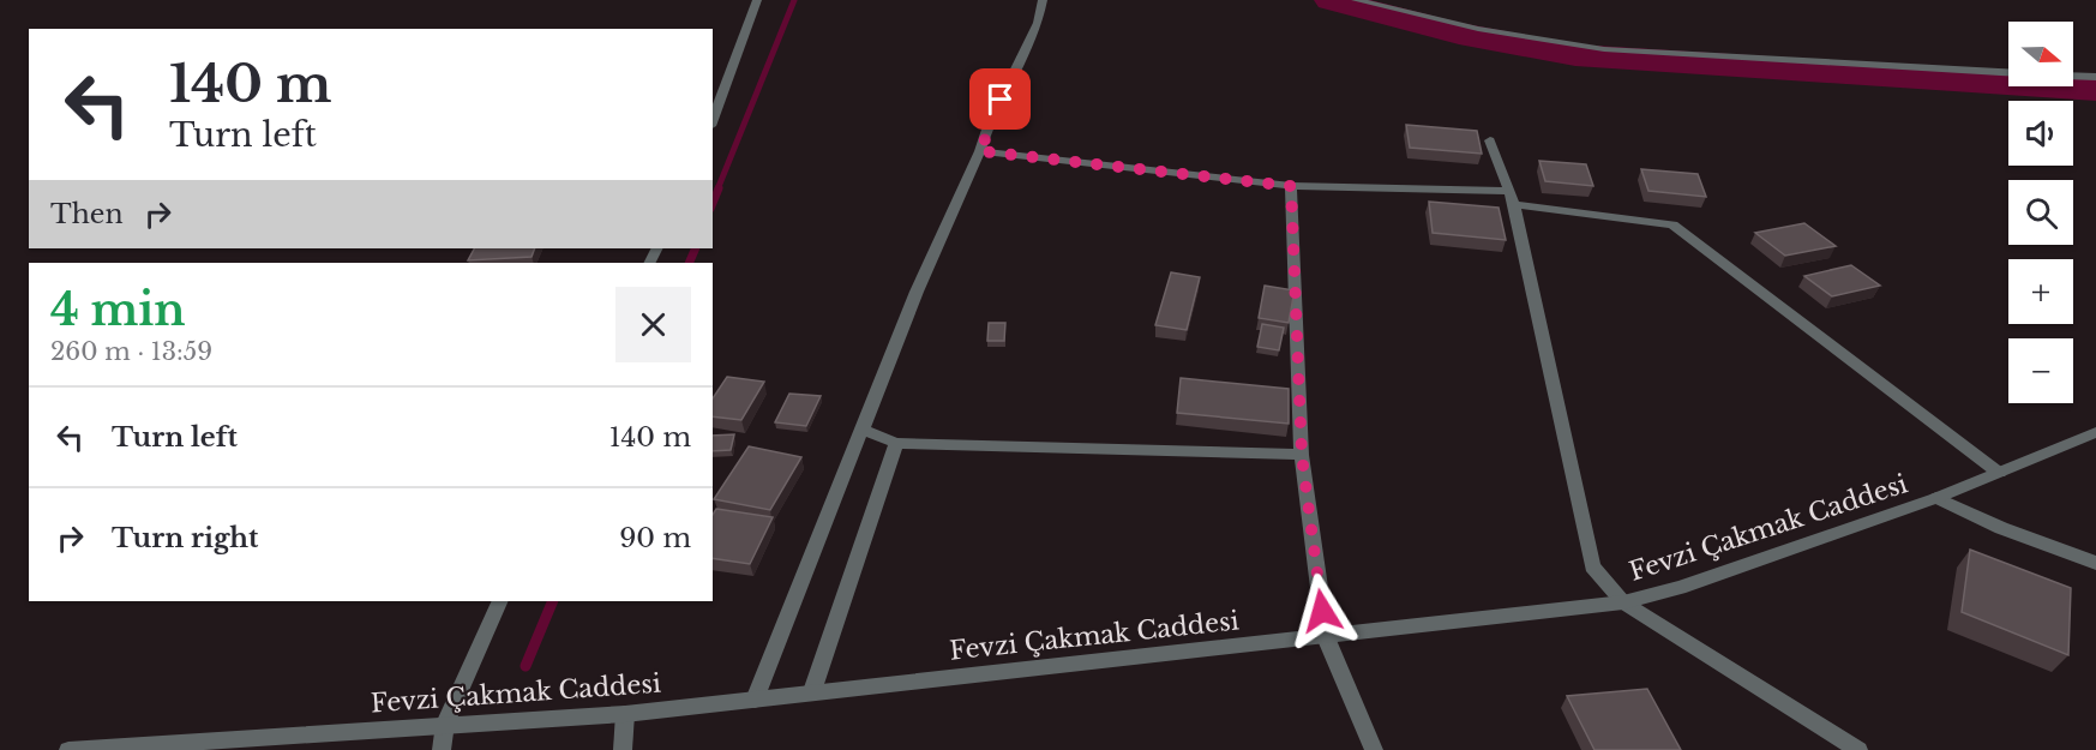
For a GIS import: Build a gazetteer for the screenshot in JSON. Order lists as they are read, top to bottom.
{
  "streets": {
    "street": ["Fevzi Çakmak Caddesi"]
  },
  "north": "right",
  "page": {
    "map_buttons": ["+", "−"],
    "turn": ["140 m", "Turn left"],
    "then": "Then",
    "heading": ["4 min", "260 m · 13:59"],
    "list": [
      {
        "name": "Turn left",
        "value": "140 m"
      },
      {
        "name": "Turn right",
        "value": "90 m"
      }
    ]
  }
}
